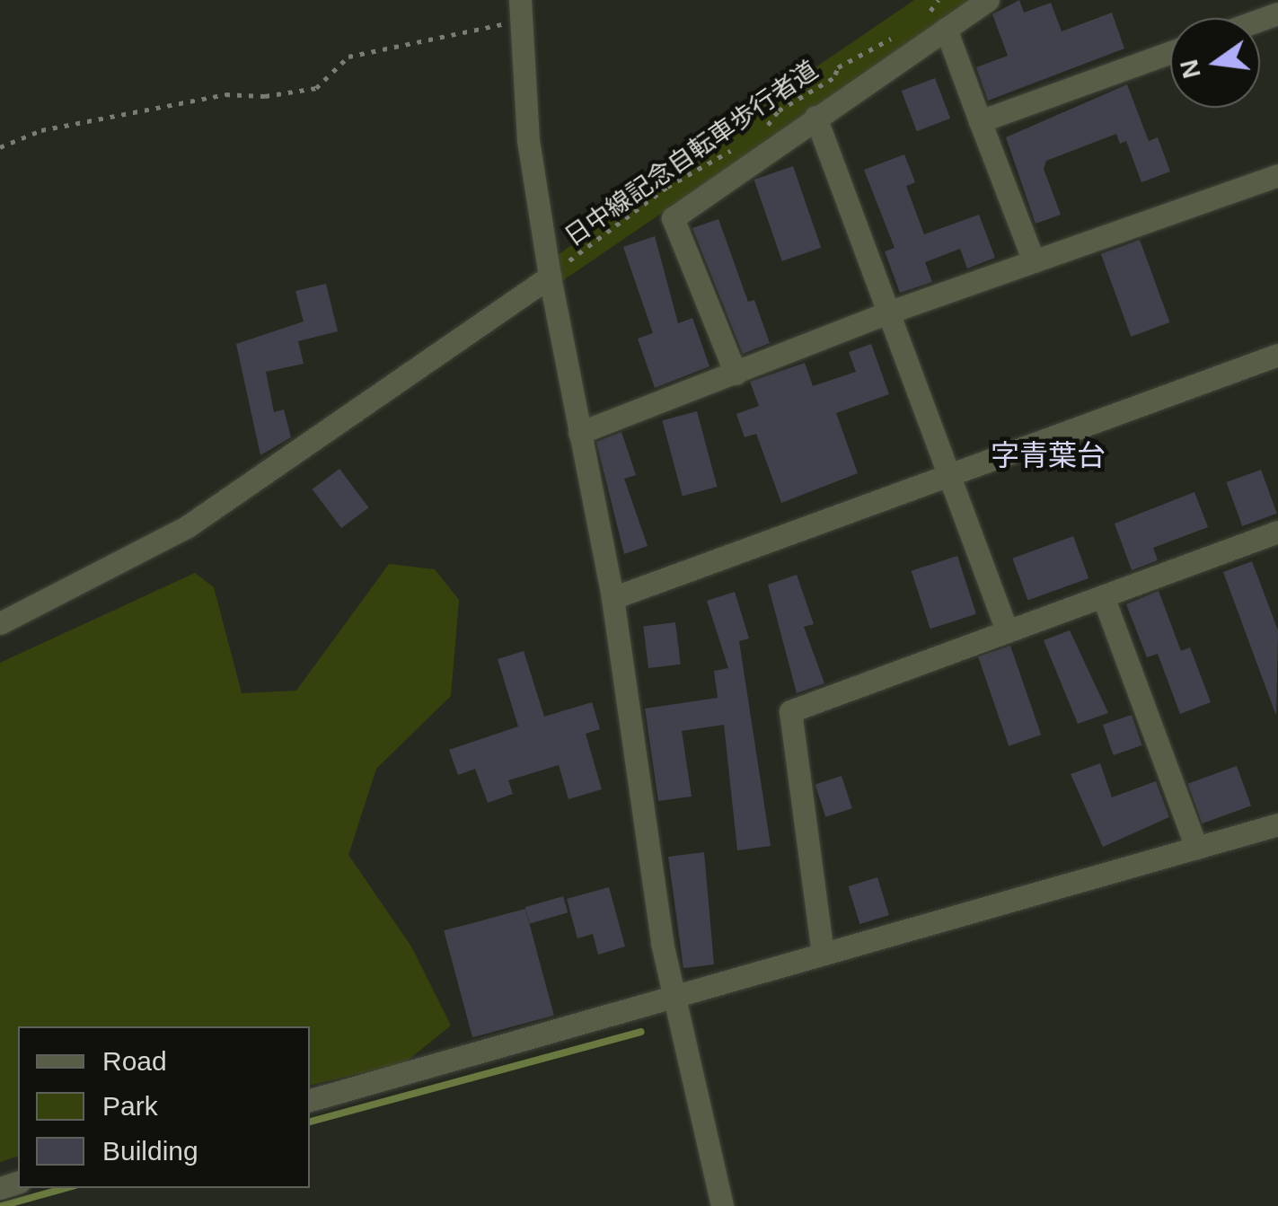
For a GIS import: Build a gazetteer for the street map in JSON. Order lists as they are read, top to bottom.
{
  "streets": {
    "path": ["日中線記念自転車歩行者道"]
  },
  "districts": ["字青葉台"],
  "legend": ["Road", "Park", "Building"],
  "north": "left"
}
